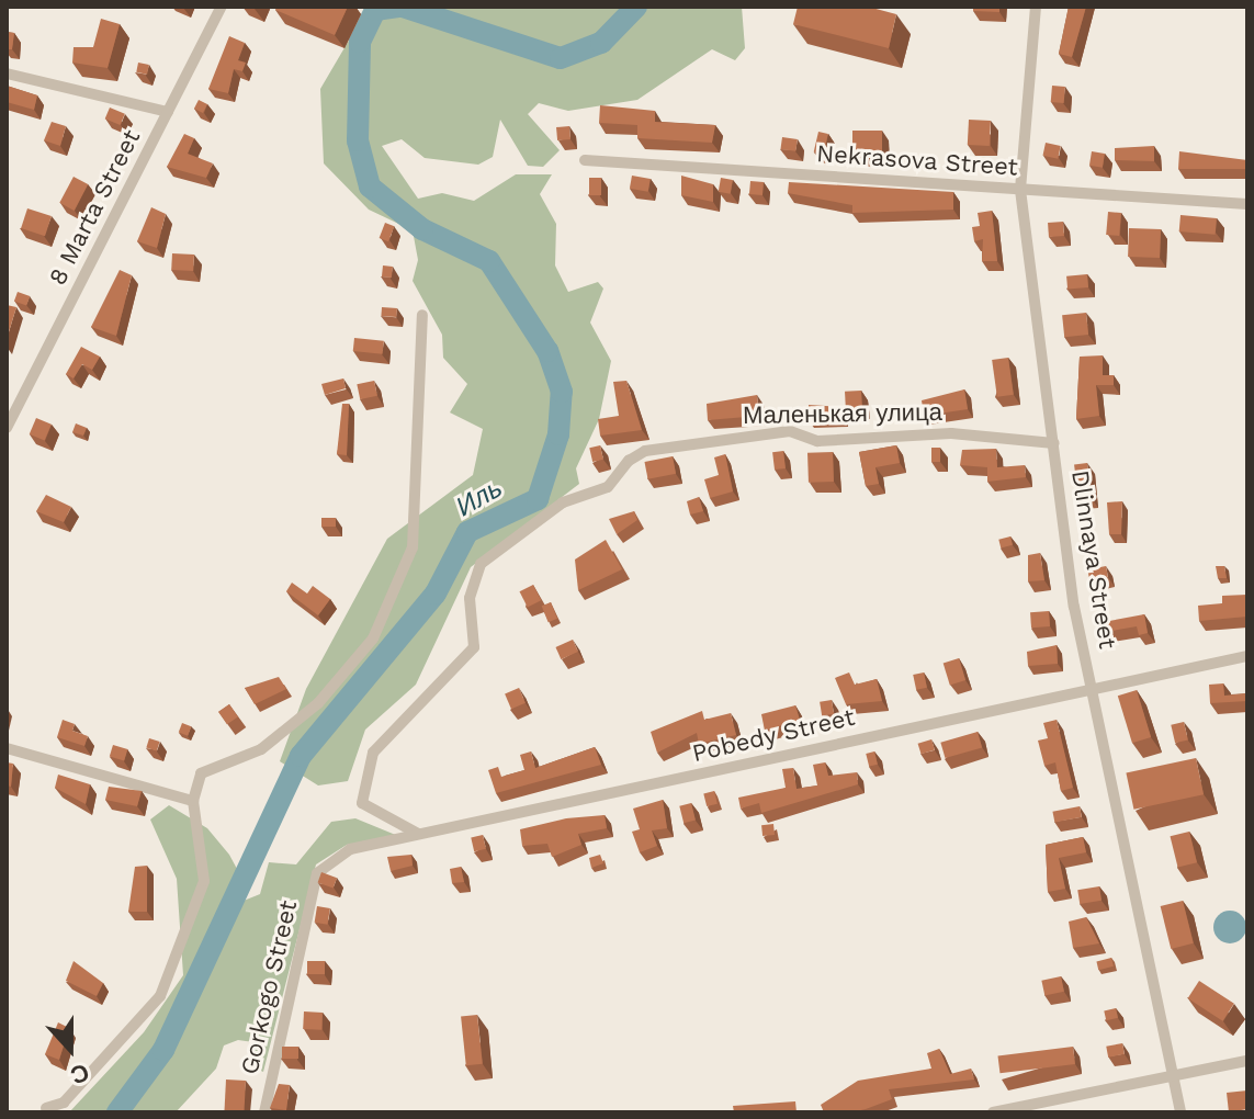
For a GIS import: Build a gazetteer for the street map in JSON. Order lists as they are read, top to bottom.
{
  "streets": {
    "street": [
      "Nekrasova Street",
      "8 Marta Street",
      "Маленькая улица",
      "Dlinnaya Street",
      "Pobedy Street",
      "Gorkogo Street"
    ]
  },
  "crossings": [
    ["Nekrasova Street", "Dlinnaya Street"],
    ["Маленькая улица", "Dlinnaya Street"],
    ["Маленькая улица", "Pobedy Street"],
    ["Dlinnaya Street", "Pobedy Street"],
    ["Pobedy Street", "Gorkogo Street"]
  ],
  "water": ["Иль"],
  "north": "bottom"
}
